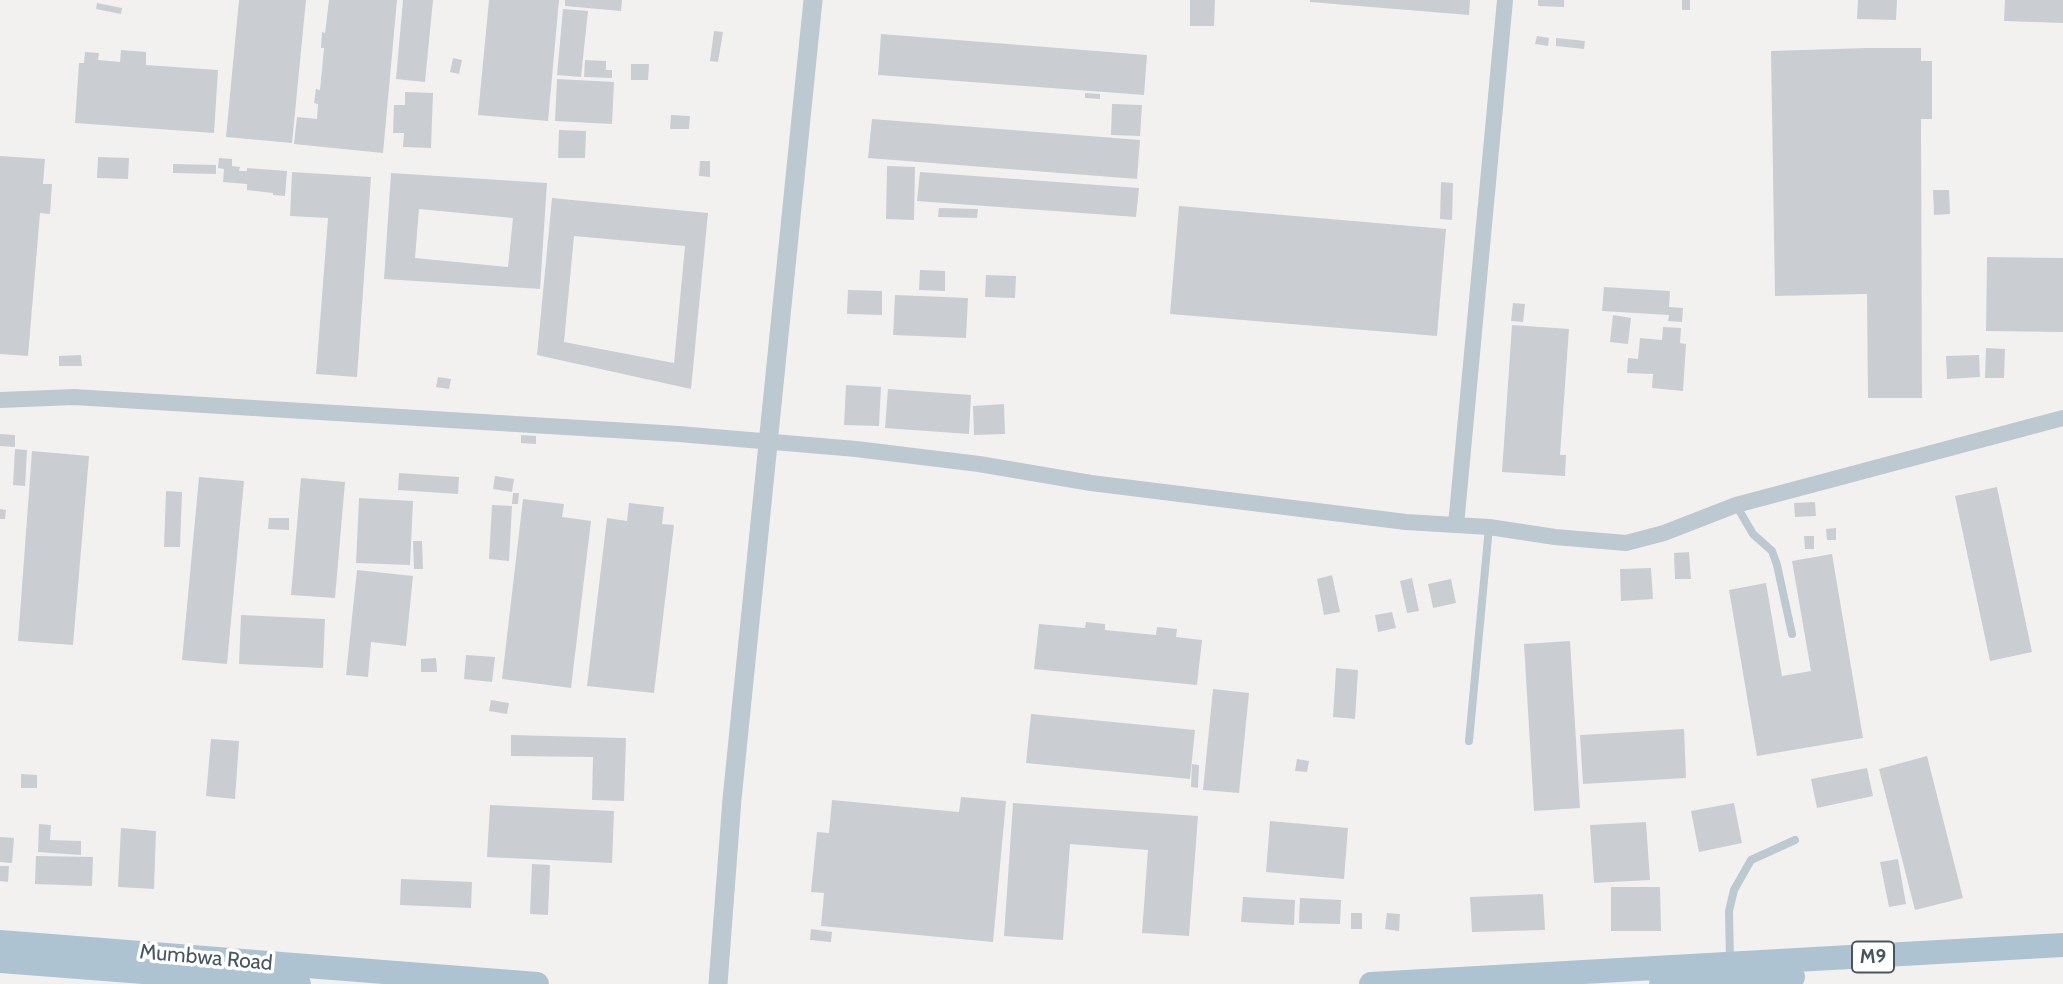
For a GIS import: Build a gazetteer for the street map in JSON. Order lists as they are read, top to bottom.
{
  "streets": {
    "main road": ["M9", "Mumbwa Road"]
  }
}
